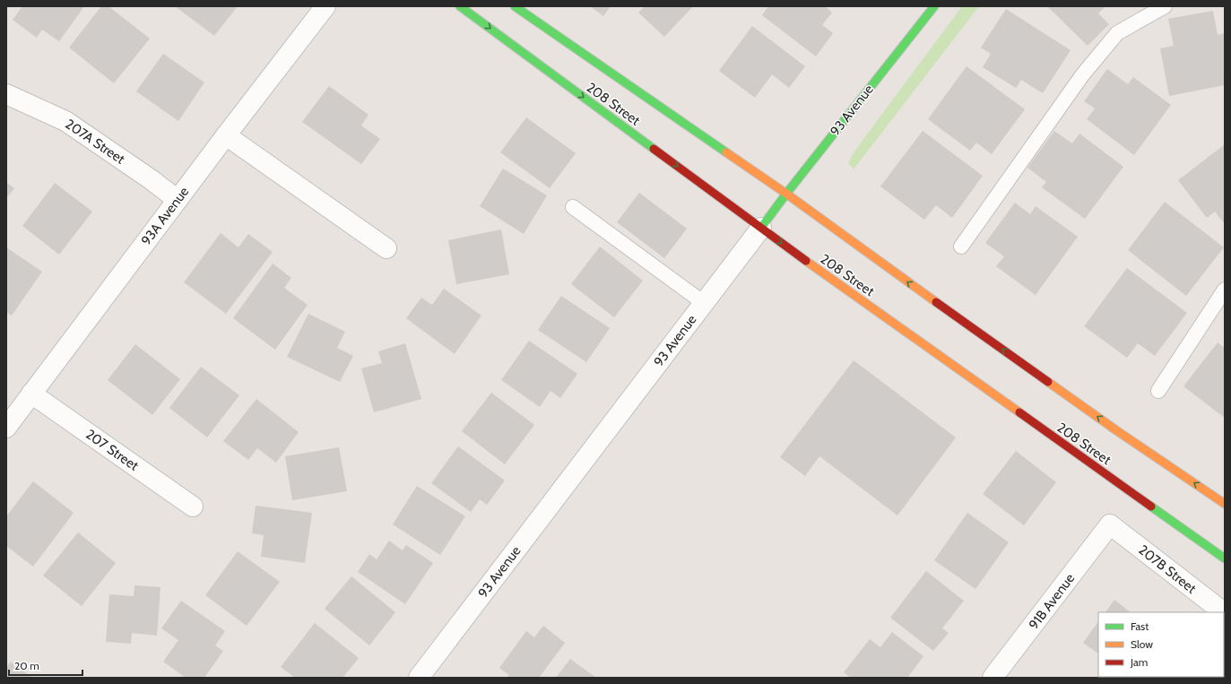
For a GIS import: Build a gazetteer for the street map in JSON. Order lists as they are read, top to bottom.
{
  "streets": {
    "main road": ["208 Street", "93 Avenue"],
    "street": [
      "207A Street",
      "93A Avenue",
      "207 Street",
      "207B Street",
      "91B Avenue"
    ]
  },
  "crossings": [
    ["208 Street", "93 Avenue"],
    ["207A Street", "93A Avenue"],
    ["93A Avenue", "207 Street"],
    ["207B Street", "91B Avenue"]
  ],
  "legend": ["Fast", "Slow", "Jam"],
  "scale_bar": "20 m"
}
